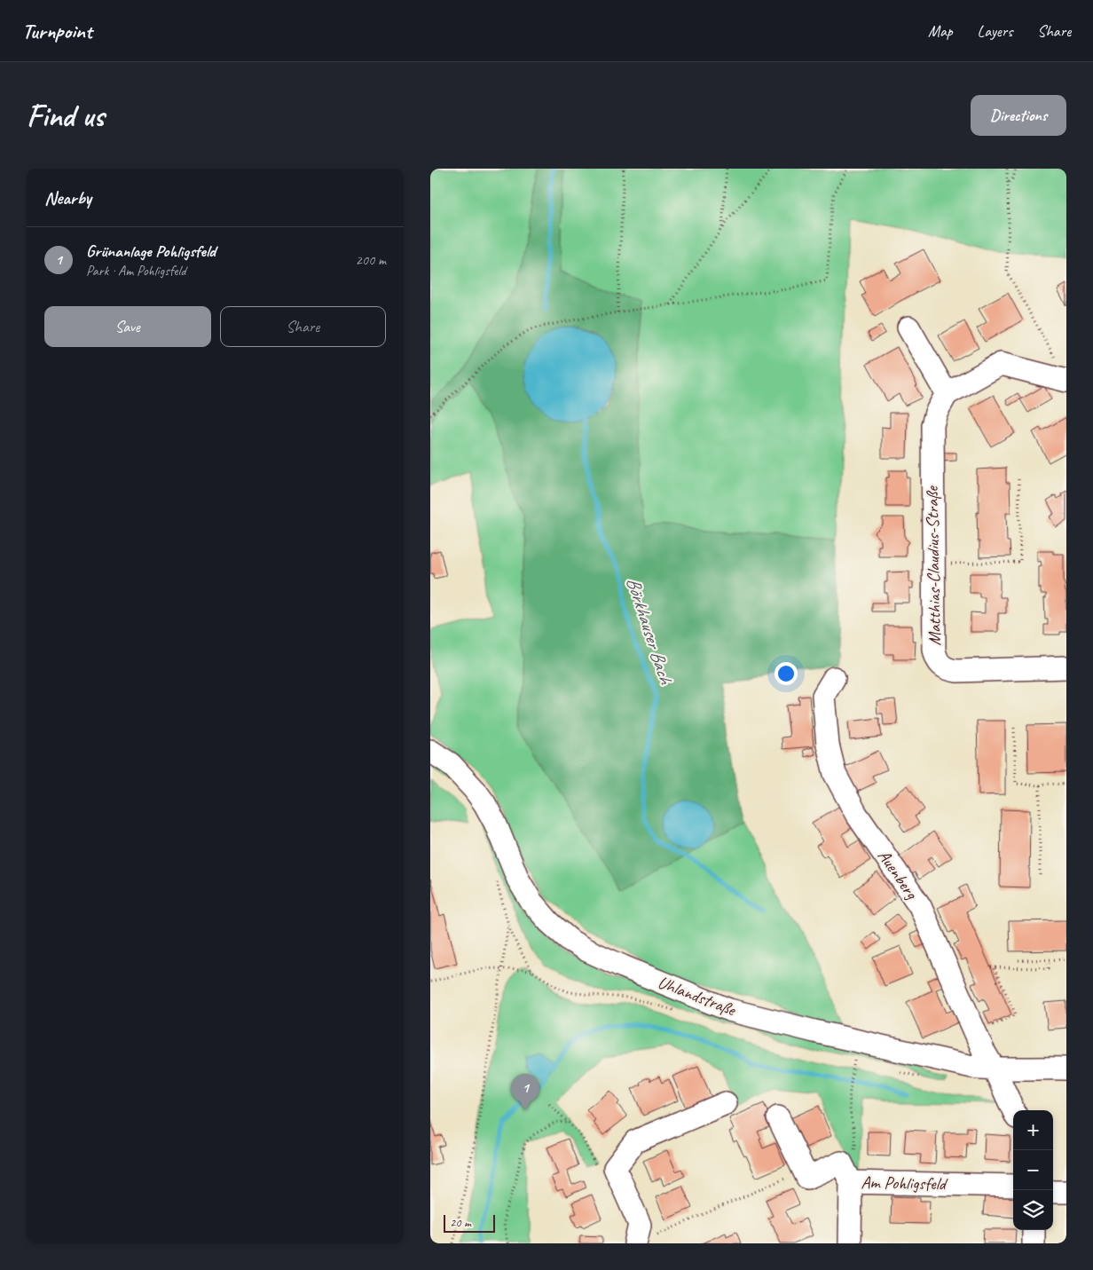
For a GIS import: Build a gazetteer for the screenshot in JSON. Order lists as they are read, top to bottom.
{
  "streets": {
    "street": [
      "Matthias-Claudius-Straße",
      "Auenberg",
      "Uhlandstraße",
      "Am Pohligsfeld"
    ]
  },
  "crossings": [
    ["Auenberg", "Uhlandstraße"]
  ],
  "water": ["Börkhauser Bach"],
  "scale_bar": "20 m",
  "page": {
    "header": "Turnpoint",
    "nav": ["Map", "Layers", "Share"],
    "buttons": [
      "Directions",
      ["Save", "Share"]
    ],
    "title": "Find us",
    "heading": "Nearby",
    "list": [
      {
        "mark": "1",
        "name": "Grünanlage Pohligsfeld",
        "note": "Park · Am Pohligsfeld",
        "value": "200 m"
      }
    ],
    "pins": "1",
    "map_buttons": ["+", "−"],
    "scale": "20 m"
  }
}
